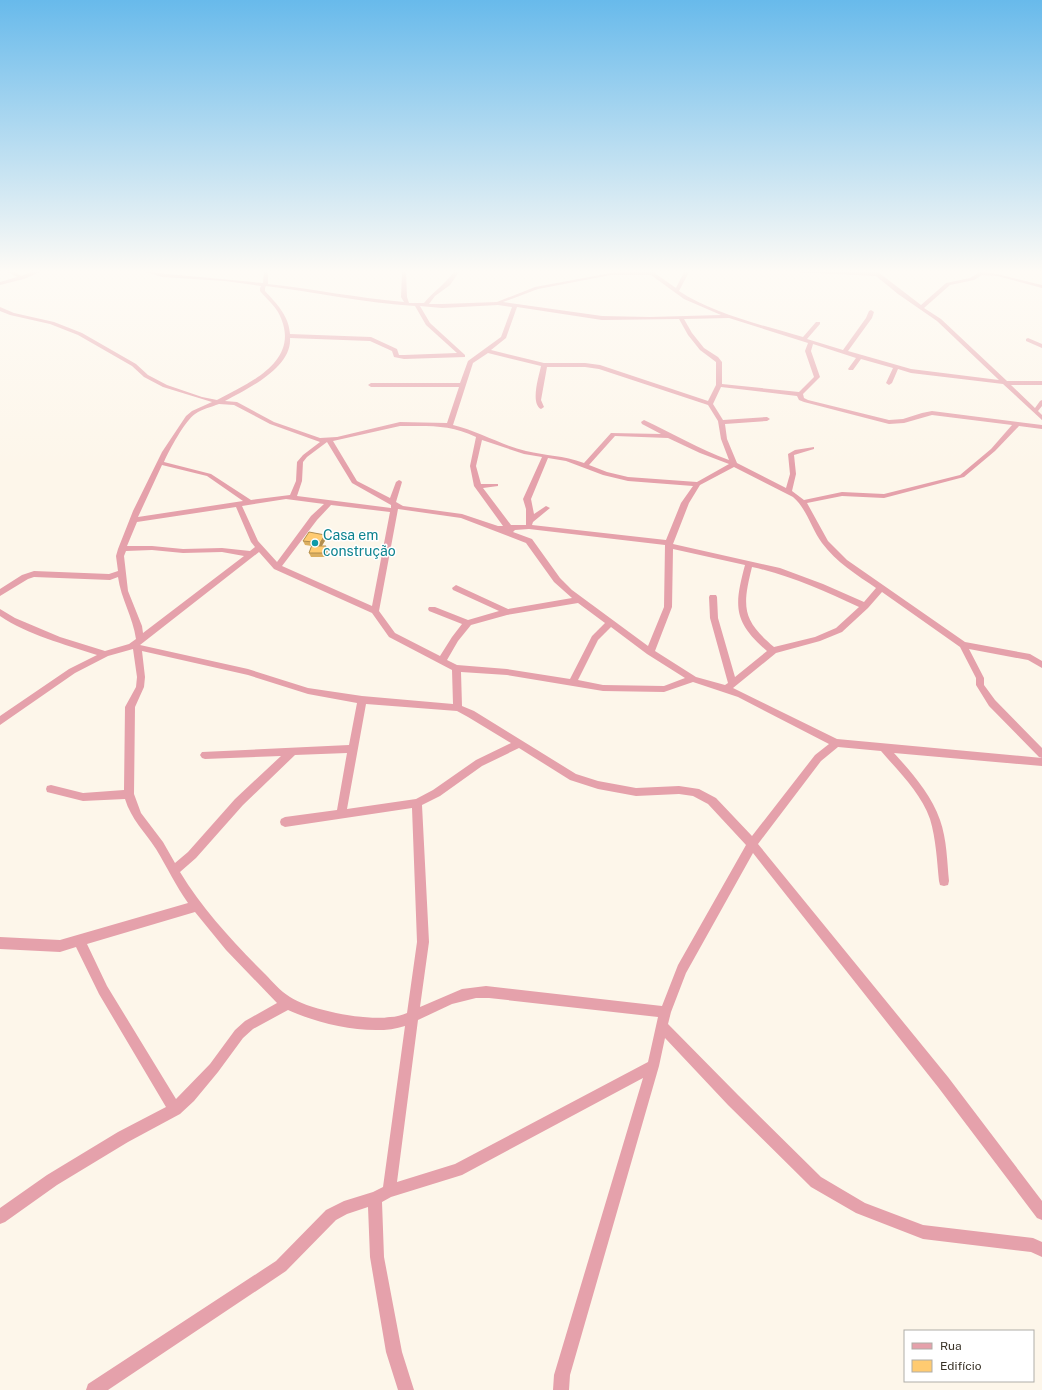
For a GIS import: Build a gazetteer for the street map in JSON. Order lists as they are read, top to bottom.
{
  "places": ["Casa em construção"],
  "legend": ["Rua", "Edifício"]
}
